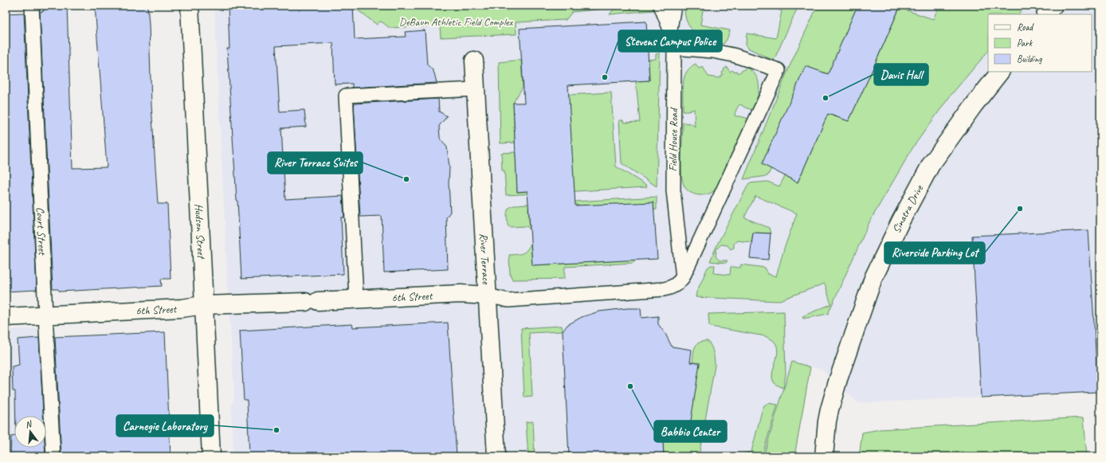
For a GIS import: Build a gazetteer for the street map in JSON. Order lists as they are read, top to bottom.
{
  "streets": {
    "street": [
      "Sinatra Drive",
      "Hudson Street",
      "River Terrace",
      "6th Street"
    ],
    "lane": ["Field House Road", "Court Street"]
  },
  "crossings": [
    ["Court Street", "6th Street"],
    ["Hudson Street", "6th Street"],
    ["River Terrace", "6th Street"]
  ],
  "parks": ["DeBaun Athletic Field Complex"],
  "places": [
    "Stevens Campus Police",
    "Davis Hall",
    "River Terrace Suites",
    "Riverside Parking Lot",
    "Babbio Center",
    "Carnegie Laboratory"
  ],
  "legend": ["Road", "Park", "Building"],
  "north": "top"
}
